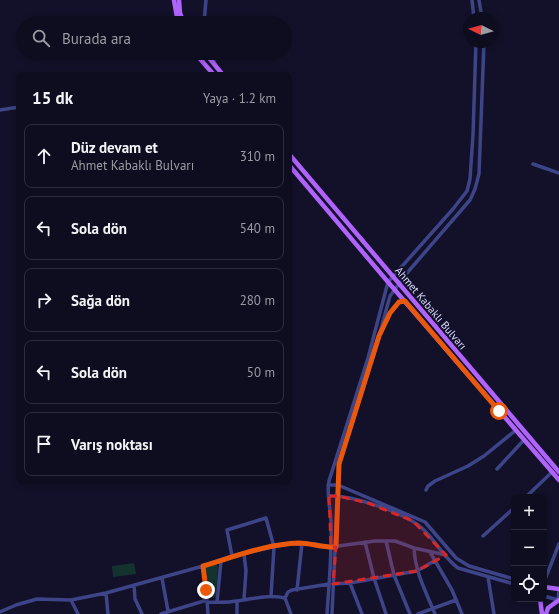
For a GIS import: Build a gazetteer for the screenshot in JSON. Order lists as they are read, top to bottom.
{
  "streets": {
    "main road": ["Ahmet Kabaklı Bulvarı"]
  },
  "north": "left",
  "page": {
    "search": "Burada ara",
    "heading": ["15 dk", "Yaya · 1.2 km"],
    "list": [
      ["Düz devam et", "Ahmet Kabaklı Bulvarı", "310 m"],
      ["Sola dön", "540 m"],
      ["Sağa dön", "280 m"],
      ["Sola dön", "50 m"],
      "Varış noktası"
    ],
    "map_buttons": ["+", "−"]
  }
}
